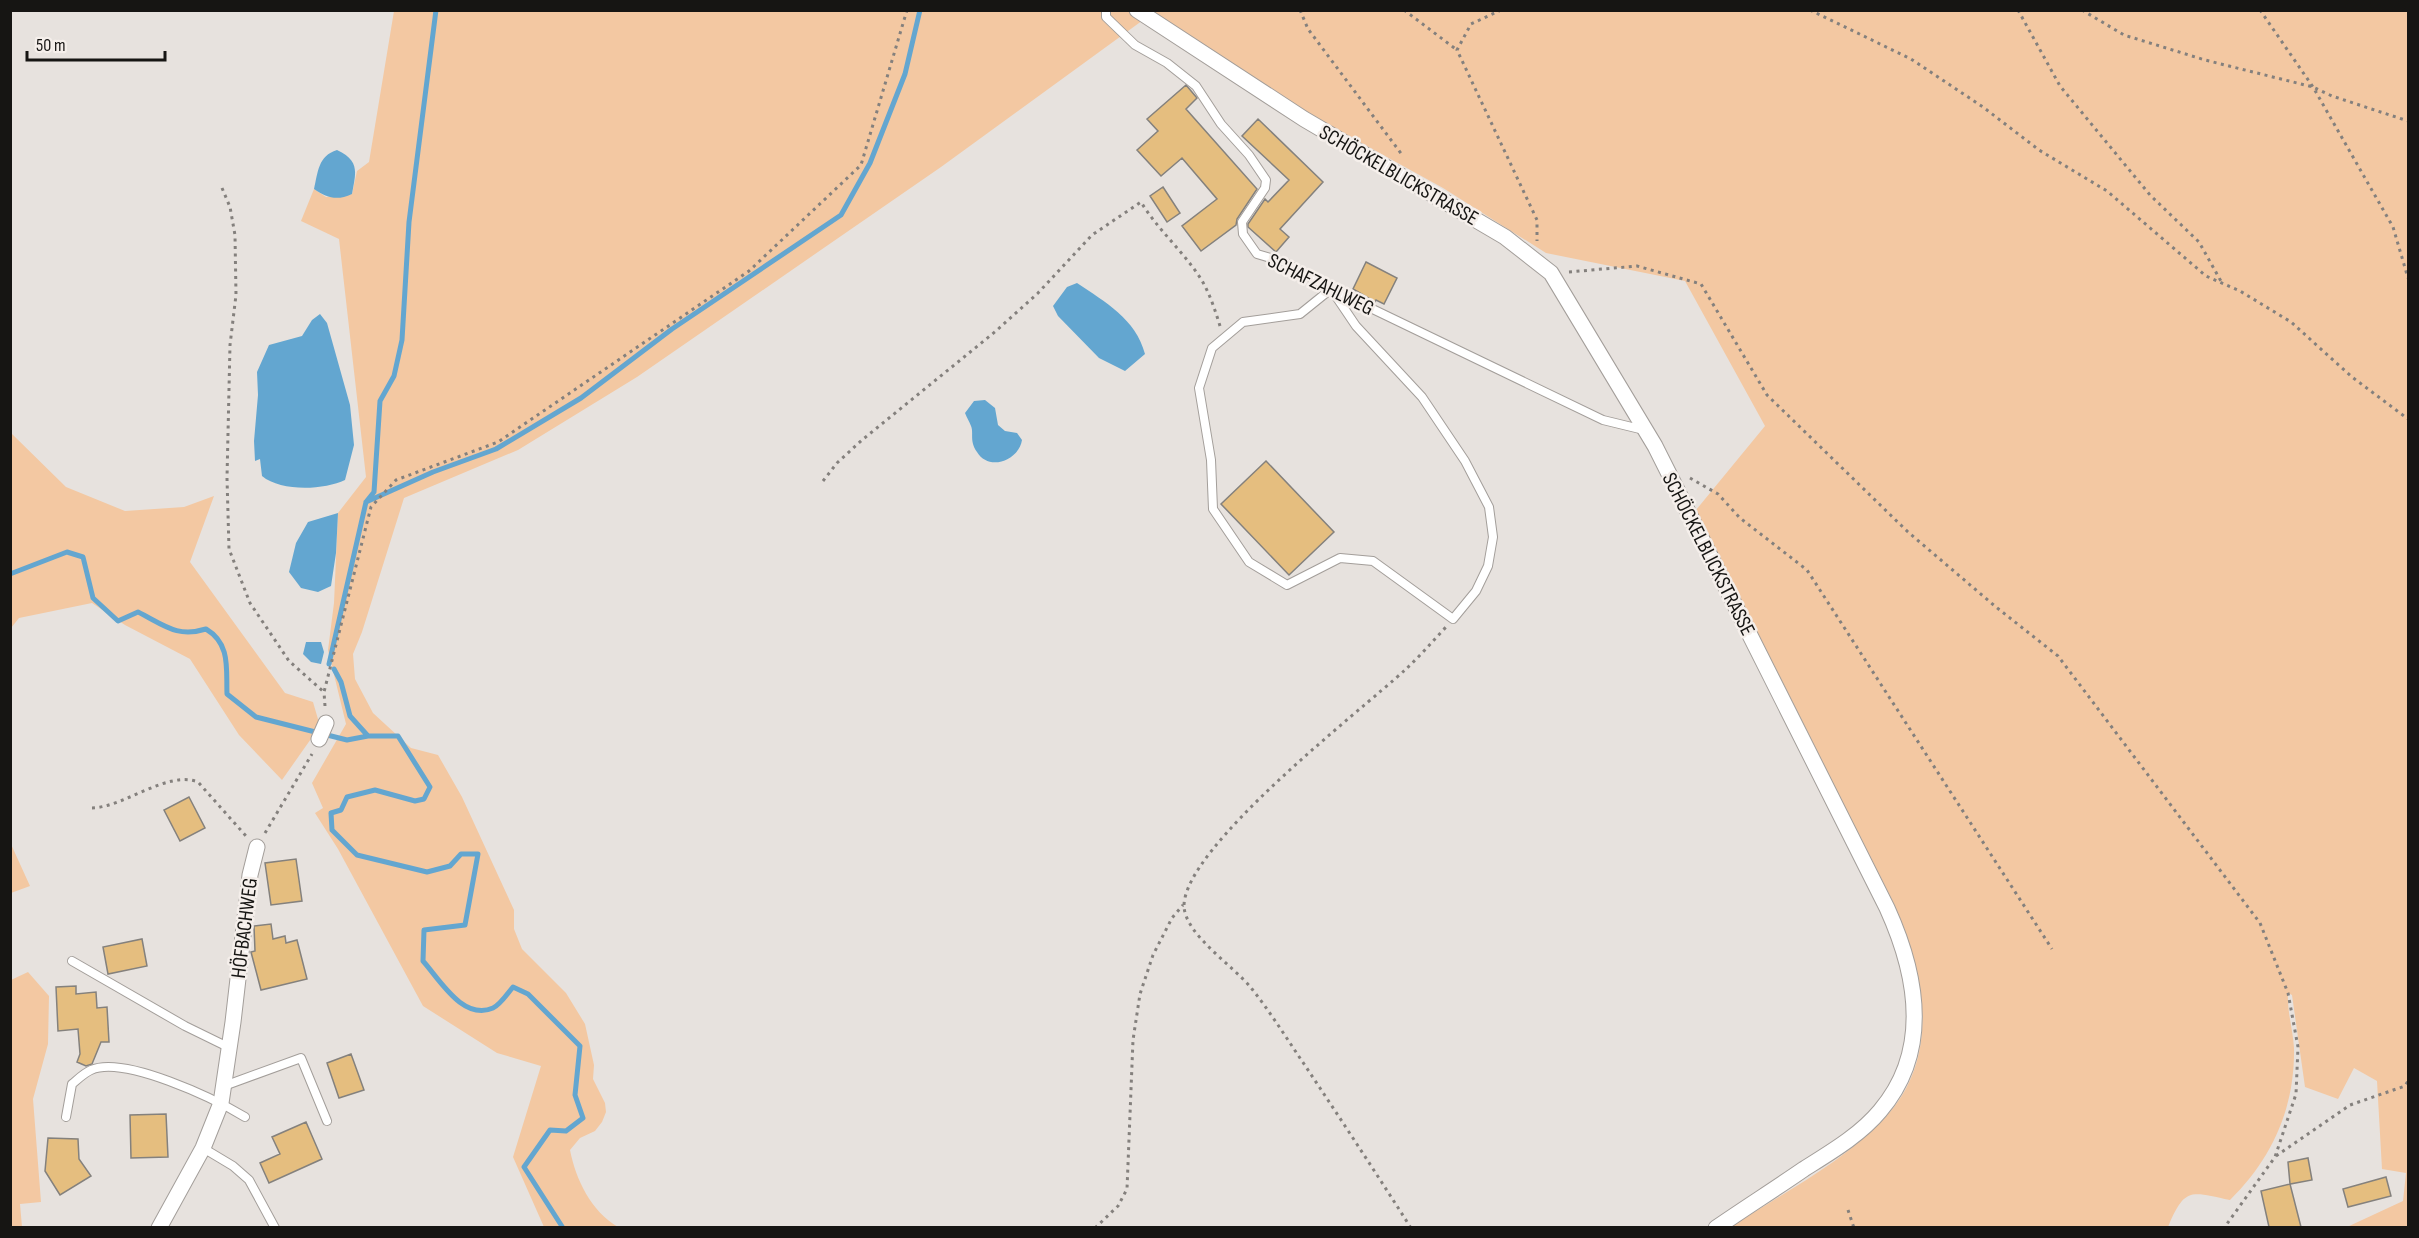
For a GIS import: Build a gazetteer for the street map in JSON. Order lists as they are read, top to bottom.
{
  "streets": {
    "street": ["SCHÖCKELBLICKSTRASSE", "HÖFBACHWEG"],
    "lane": ["SCHAFZAHLWEG"]
  },
  "crossings": [
    ["SCHÖCKELBLICKSTRASSE", "SCHAFZAHLWEG"]
  ],
  "scale_bar": "50 m"
}
